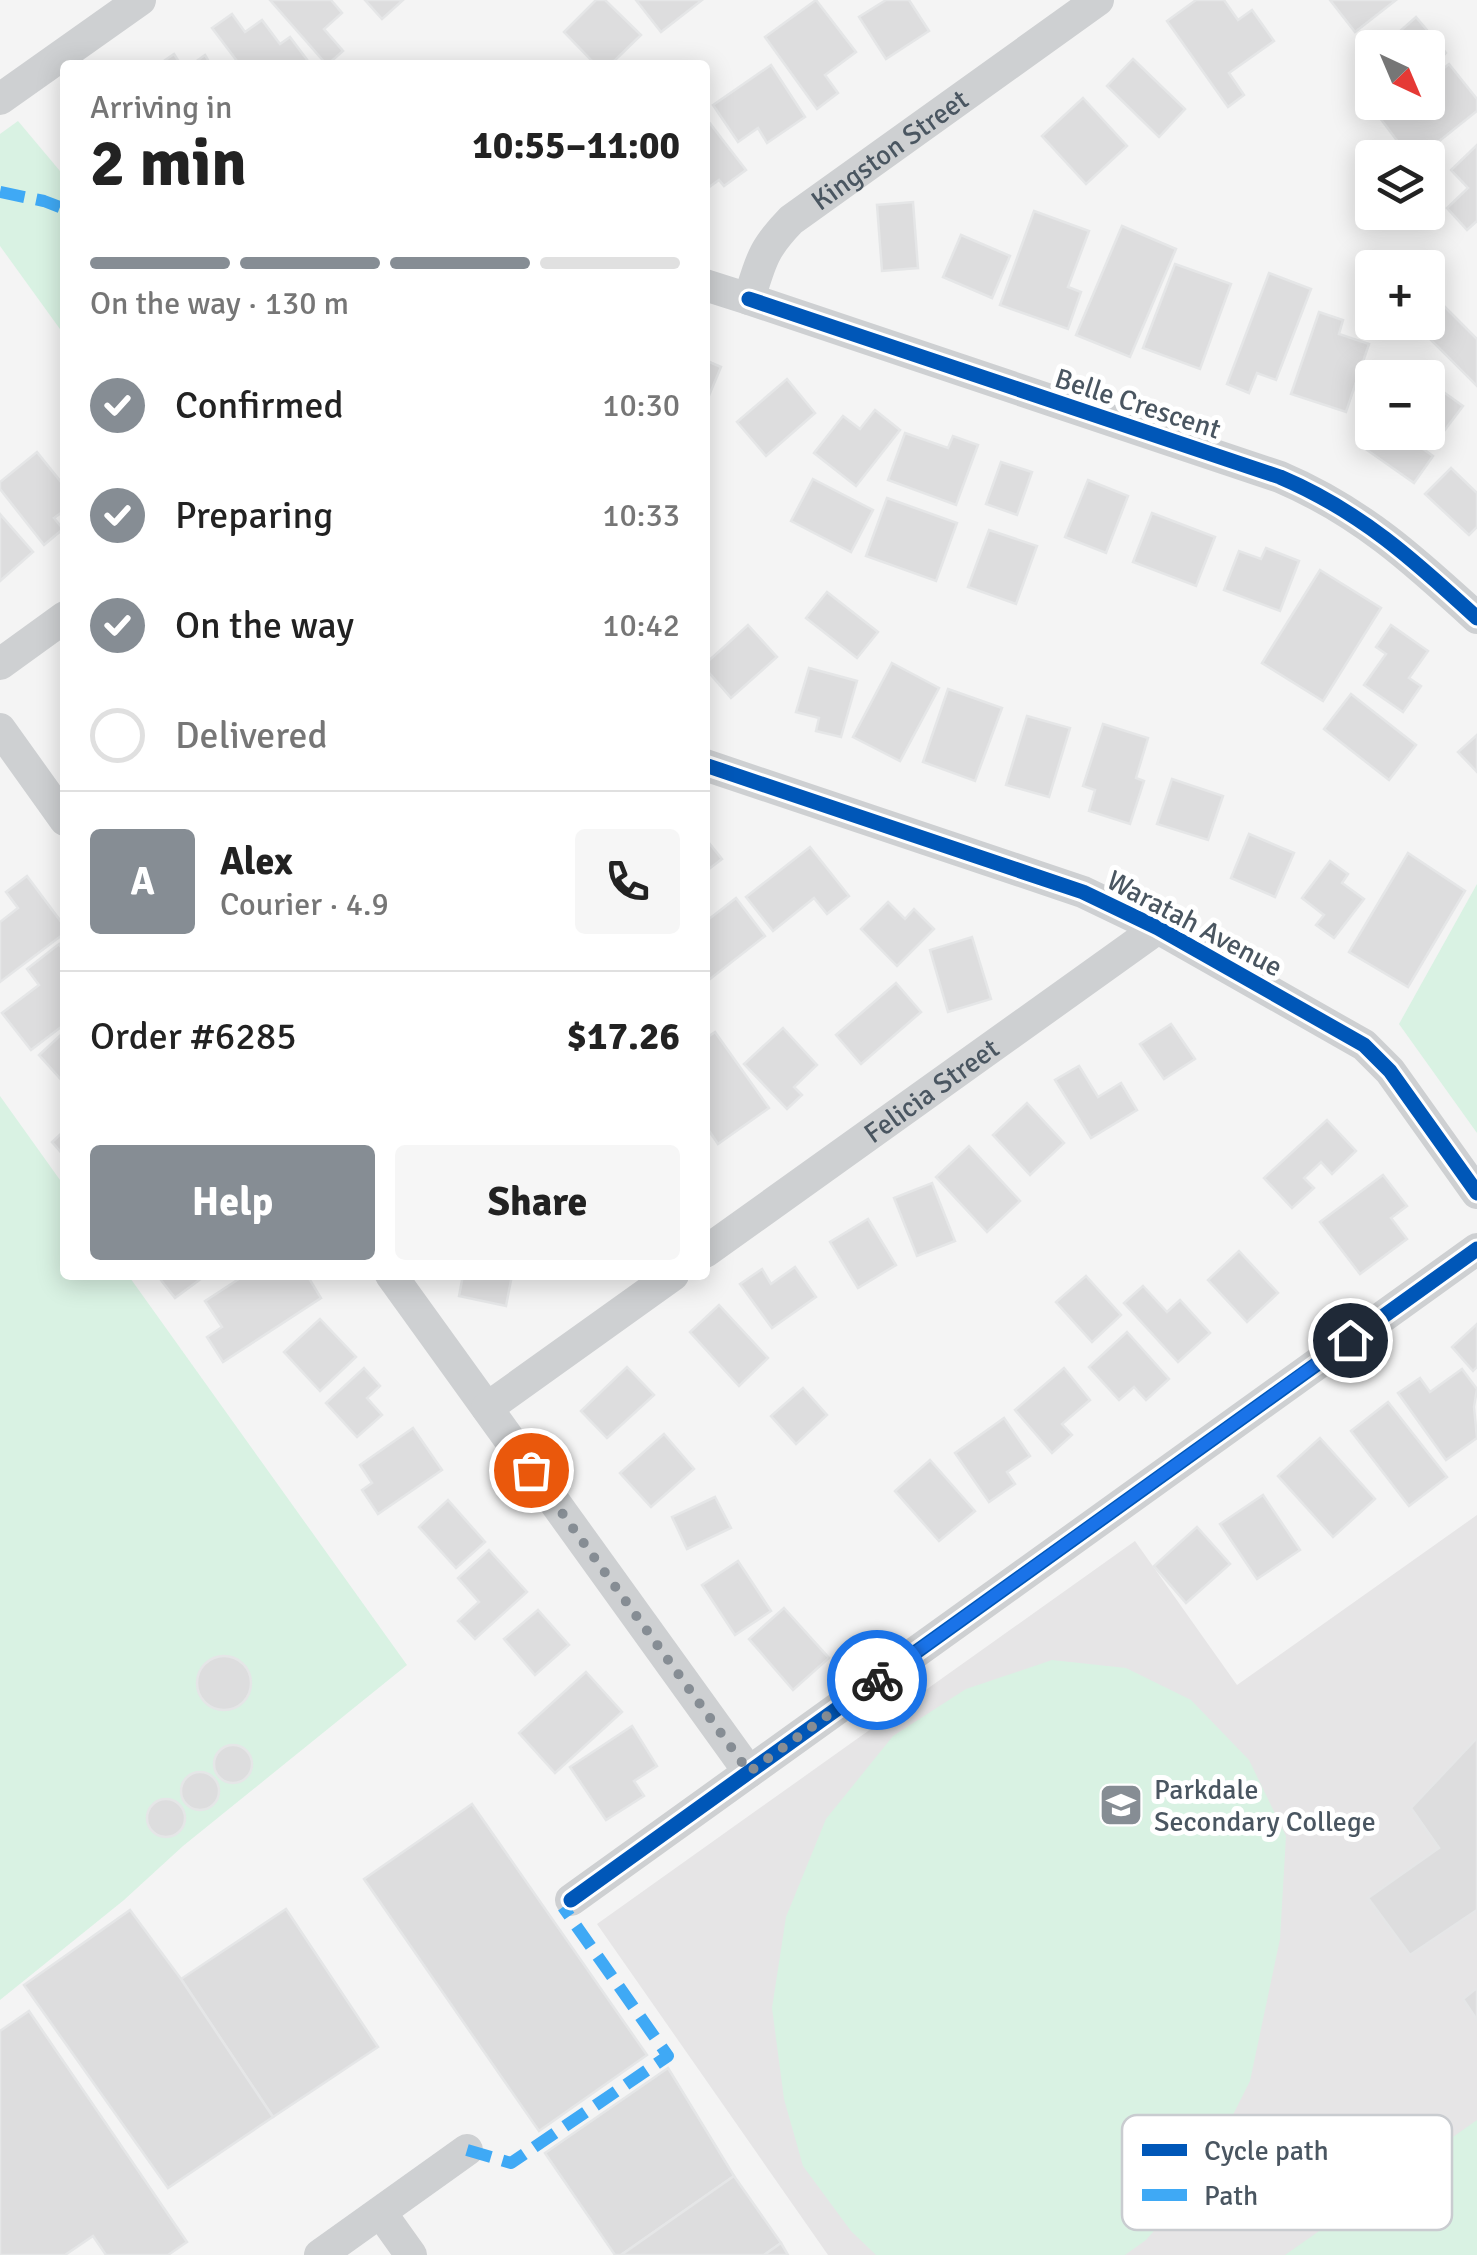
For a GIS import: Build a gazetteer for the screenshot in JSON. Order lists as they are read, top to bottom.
{
  "streets": {
    "street": [
      "Kingston Street",
      "Belle Crescent",
      "Waratah Avenue",
      "Felicia Street"
    ]
  },
  "crossings": [
    ["Kingston Street", "Belle Crescent"],
    ["Waratah Avenue", "Felicia Street"]
  ],
  "places": {
    "school or university": ["Parkdale Secondary College"]
  },
  "legend": ["Cycle path", "Path"],
  "north": "bottom right",
  "page": {
    "map_buttons": ["+", "−"],
    "heading": ["2 min", "Arriving in", "10:55–11:00"],
    "panel": [
      "Alex",
      "Courier · 4.9",
      "Order #6285",
      "$17.26"
    ],
    "bar": "On the way · 130 m",
    "list": [
      ["Confirmed", "10:30"],
      ["Preparing", "10:33"],
      ["On the way", "10:42"],
      "Delivered"
    ],
    "round": "A",
    "buttons": ["Help", "Share"]
  }
}
